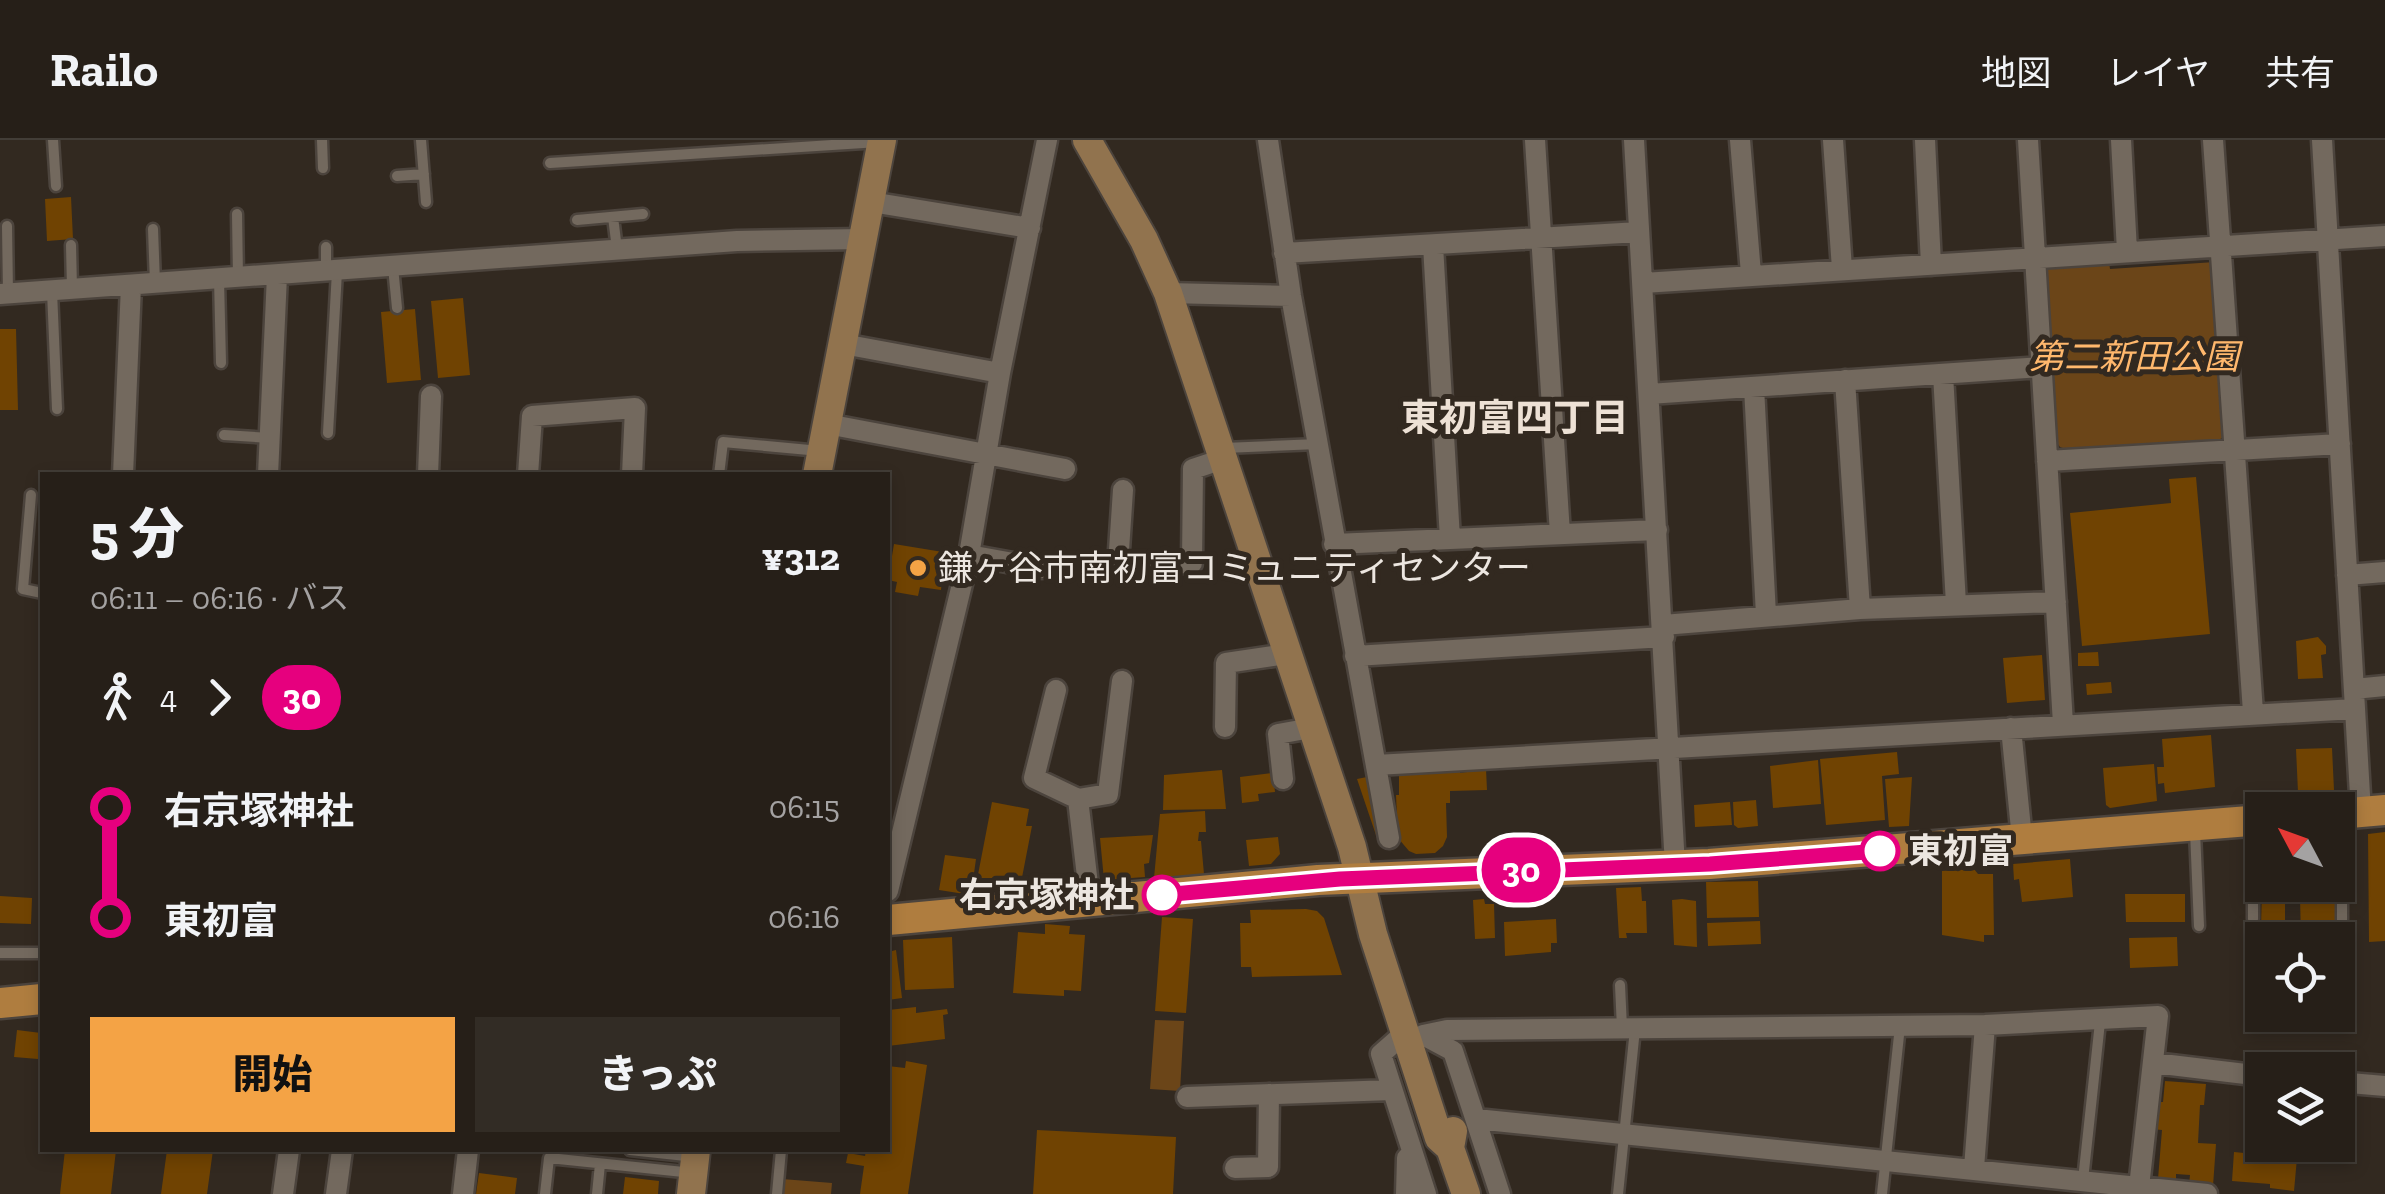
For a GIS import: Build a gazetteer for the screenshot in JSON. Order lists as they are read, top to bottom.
{
  "districts": ["東初富四丁目"],
  "parks": ["第二新田公園"],
  "places": ["鎌ヶ谷市南初富コミュニティセンター", "東初富", "右京塚神社"],
  "lines": ["bus line 30"],
  "north": "top left",
  "page": {
    "header": "Railo",
    "nav": ["地図", "レイヤ", "共有"],
    "on_map": "30",
    "heading": ["5 分", "06:11 – 06:16 · バス", "¥312"],
    "legs": ["4", "30"],
    "list": [
      {
        "name": "右京塚神社",
        "value": "06:15"
      },
      {
        "name": "東初富",
        "value": "06:16"
      }
    ],
    "buttons": ["開始", "きっぷ"]
  }
}
